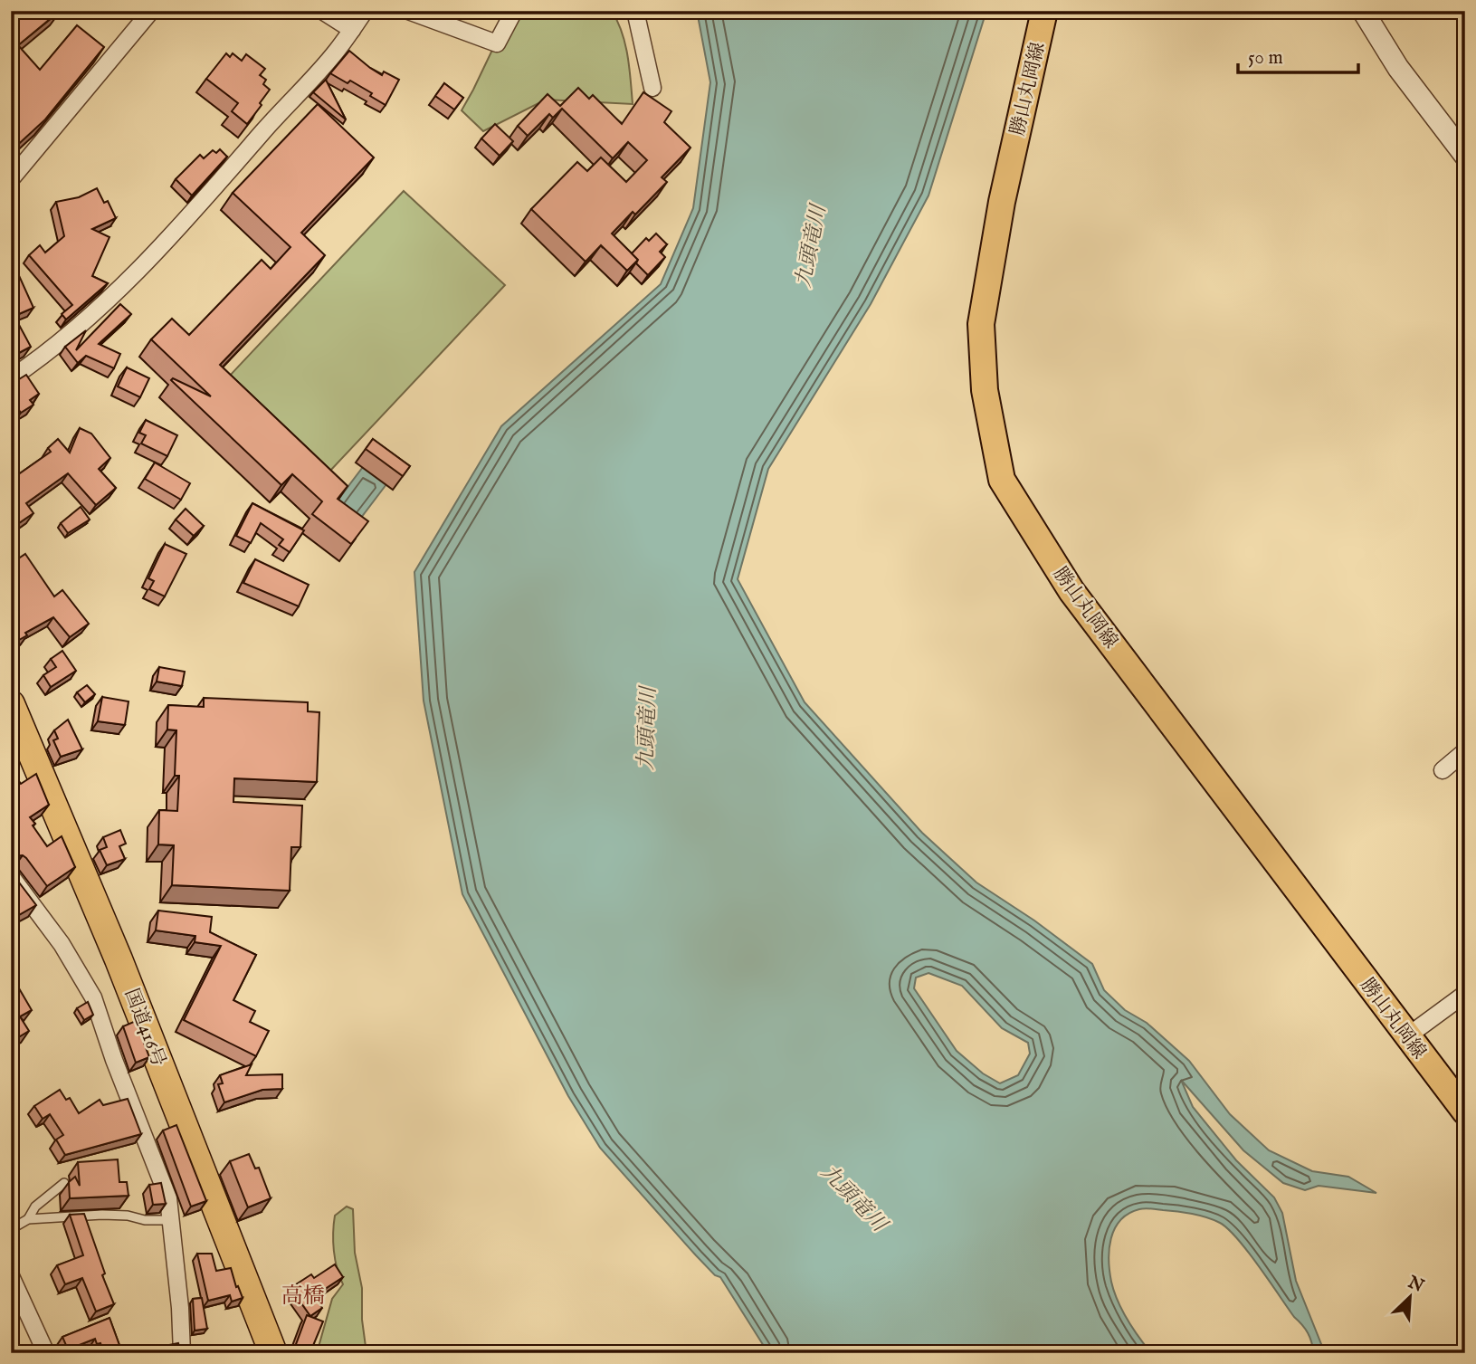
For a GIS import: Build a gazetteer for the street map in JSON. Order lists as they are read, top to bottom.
{
  "streets": {
    "highway": ["国道416号"],
    "main road": ["勝山丸岡線"]
  },
  "districts": ["高橋"],
  "water": ["九頭竜川"],
  "scale_bar": "50 m",
  "north": "top right"
}
